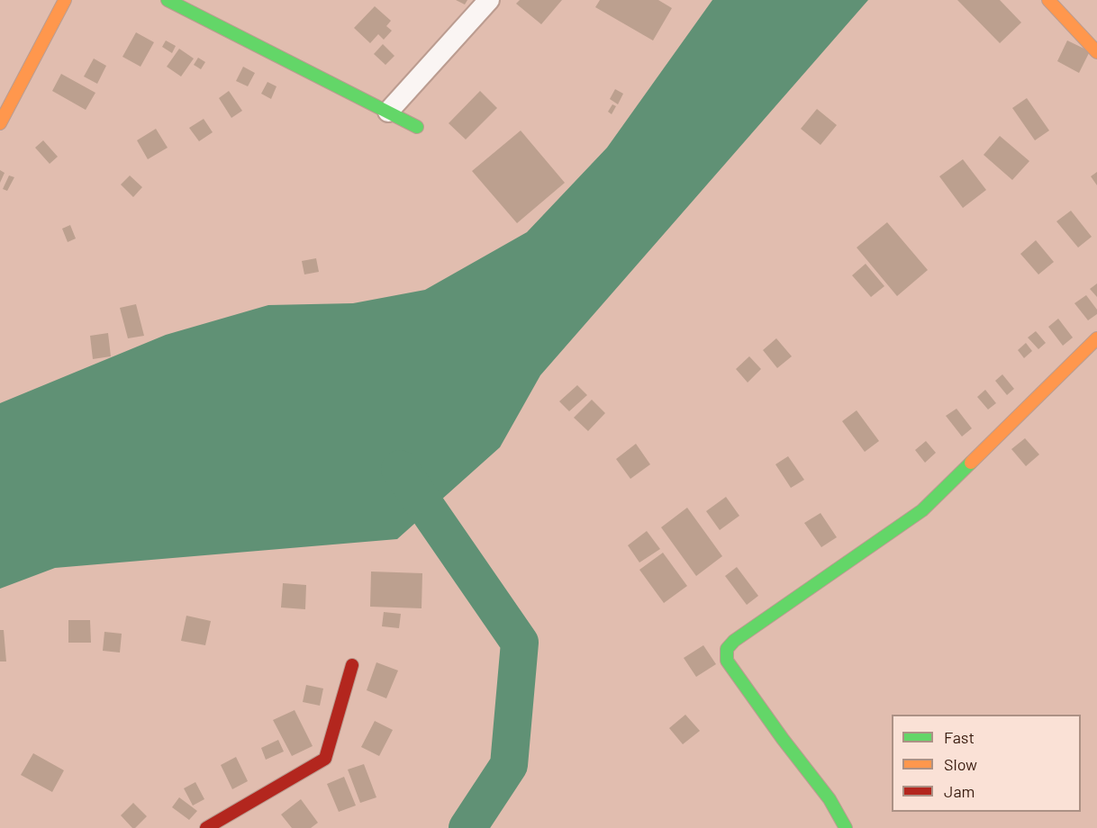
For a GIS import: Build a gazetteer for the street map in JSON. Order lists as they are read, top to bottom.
{
  "legend": ["Fast", "Slow", "Jam"]
}
